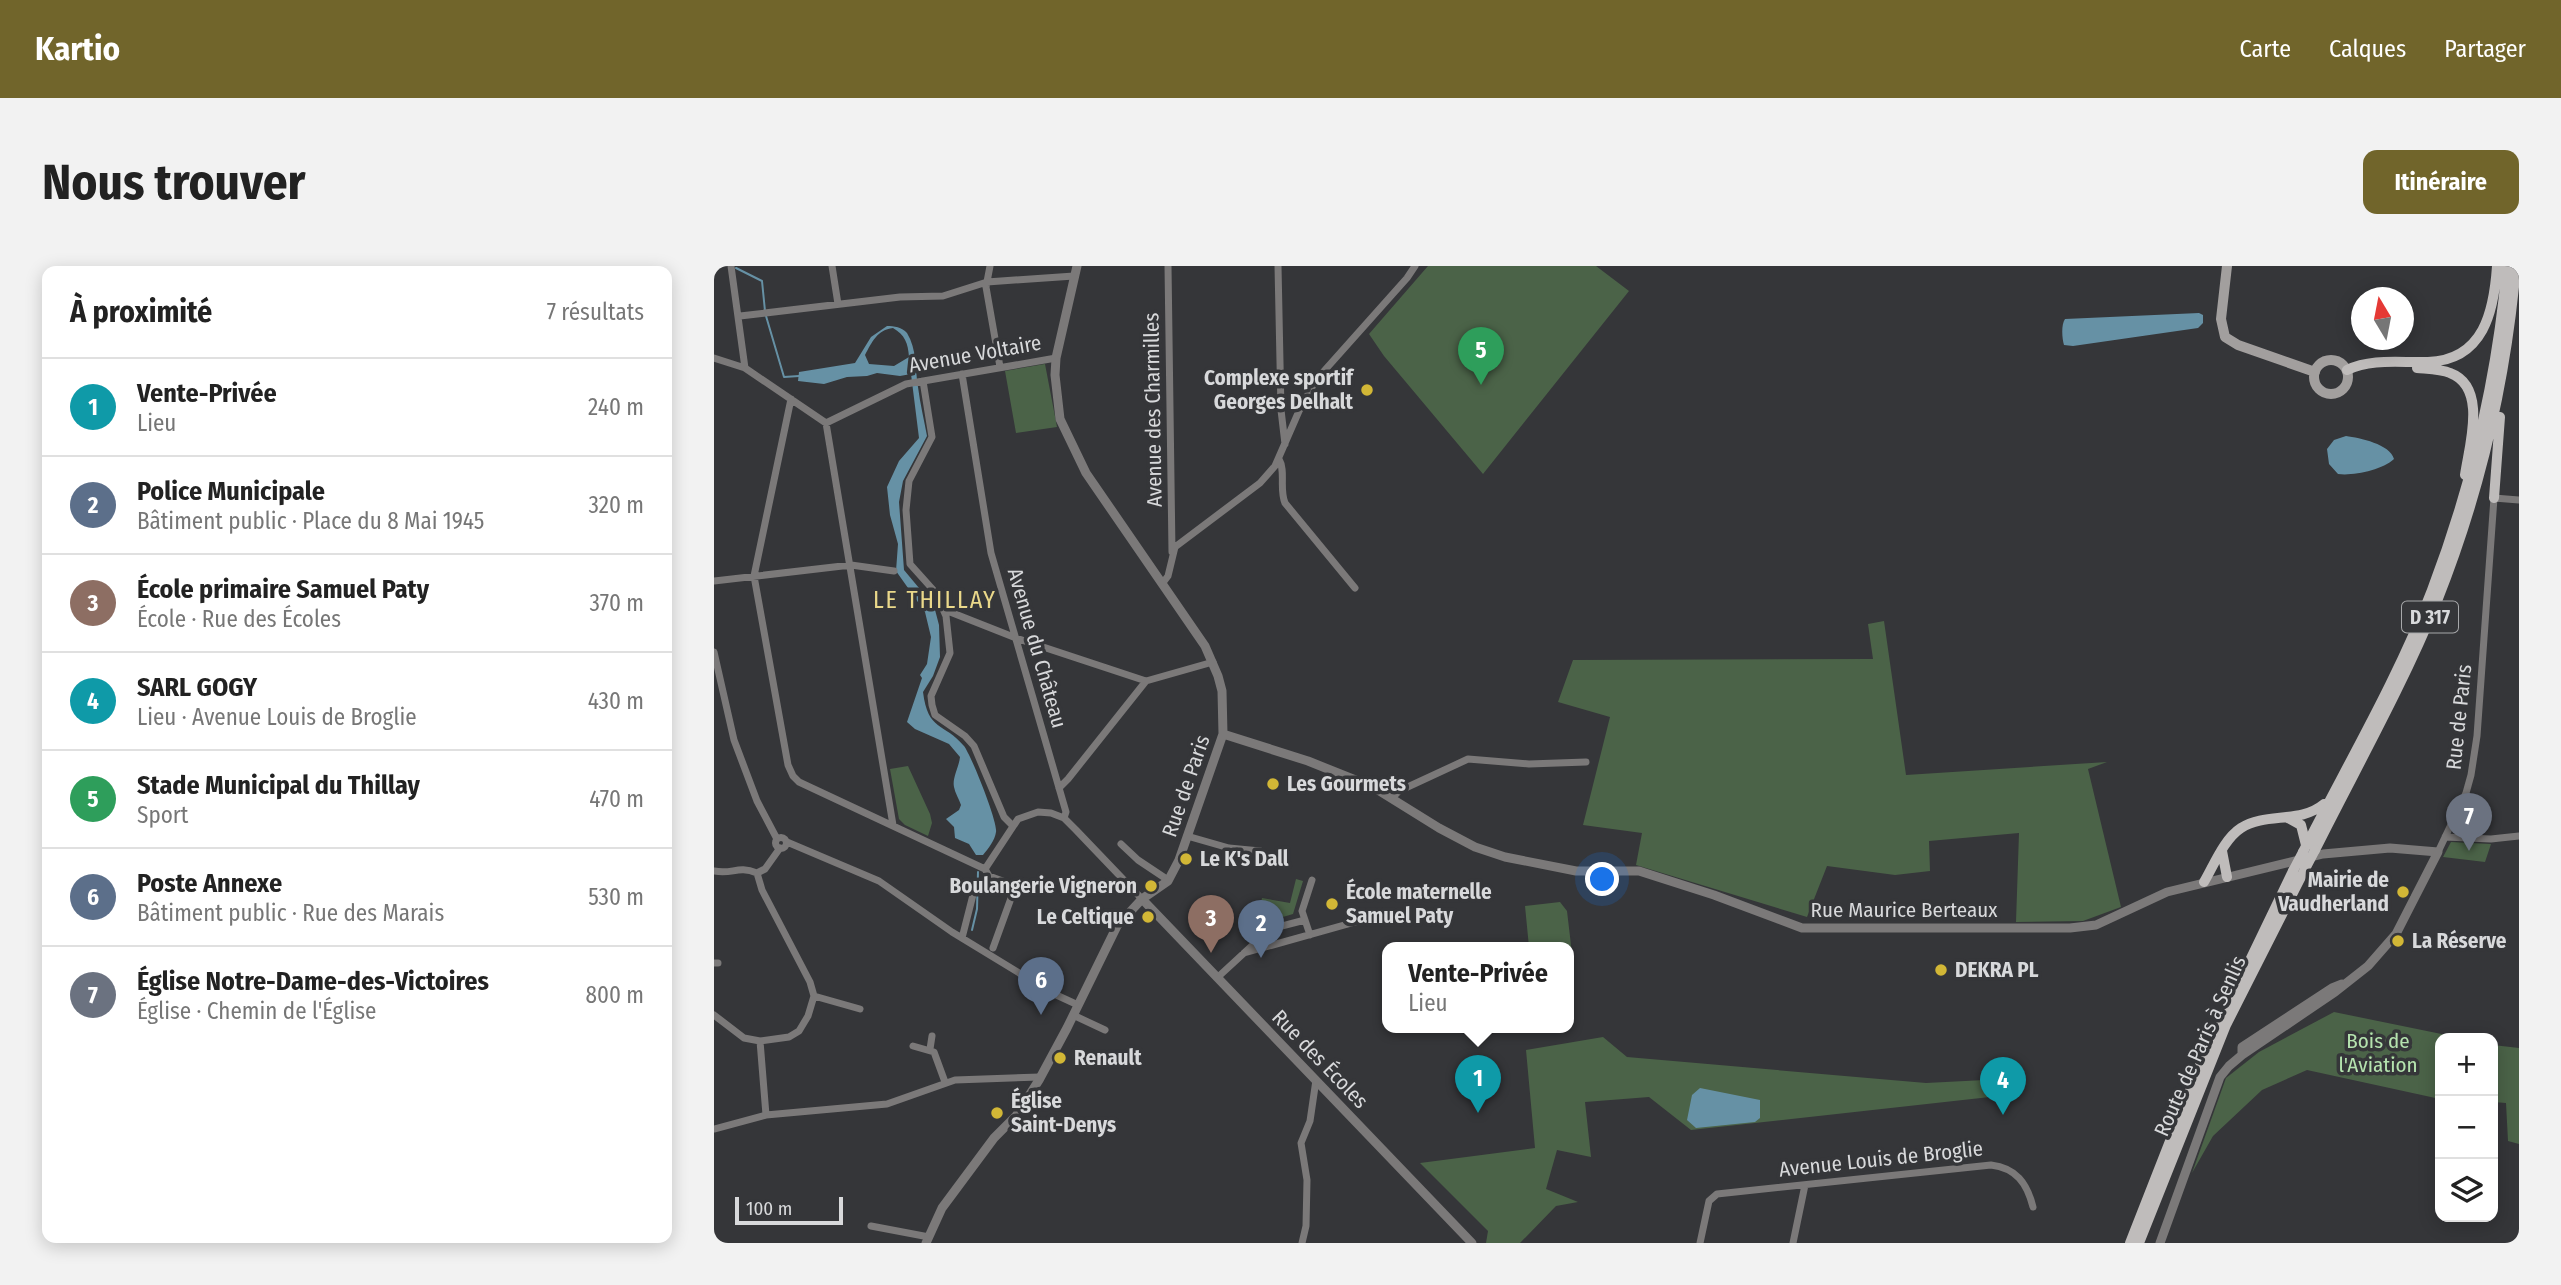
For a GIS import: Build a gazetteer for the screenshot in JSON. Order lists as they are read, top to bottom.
{
  "streets": {
    "main road": ["D 317", "Route de Paris à Senlis"],
    "street": [
      "Avenue Voltaire",
      "Avenue des Charmilles",
      "Avenue du Château",
      "Rue de Paris",
      "Rue Maurice Berteaux",
      "Rue des Écoles",
      "Avenue Louis de Broglie"
    ]
  },
  "crossings": [
    ["Avenue Voltaire", "Avenue du Château"],
    ["Avenue Voltaire", "Rue de Paris"],
    ["D 317", "Rue Maurice Berteaux"],
    ["D 317", "Route de Paris à Senlis"],
    ["Rue de Paris", "Rue Maurice Berteaux"],
    ["Rue de Paris", "Rue des Écoles"],
    ["Rue Maurice Berteaux", "Route de Paris à Senlis"]
  ],
  "districts": ["LE THILLAY"],
  "parks": ["Bois de l'Aviation"],
  "places": [
    "Complexe sportif Georges Delhalt",
    "Les Gourmets",
    "Le K's Dall",
    "Boulangerie Vigneron",
    "Mairie de Vaudherland",
    "École maternelle Samuel Paty",
    "Le Celtique",
    "La Réserve",
    "DEKRA PL",
    "Renault",
    "Église Saint-Denys"
  ],
  "scale_bar": "100 m",
  "north": "top",
  "page": {
    "header": "Kartio",
    "nav": ["Carte", "Calques", "Partager"],
    "buttons": "Itinéraire",
    "title": "Nous trouver",
    "heading": ["À proximité", "7 résultats"],
    "pins": [
      "5",
      "7",
      "3",
      "2",
      "6",
      "1",
      "4"
    ],
    "list": [
      {
        "mark": "1",
        "name": "Vente-Privée",
        "note": "Lieu",
        "value": "240 m"
      },
      {
        "mark": "2",
        "name": "Police Municipale",
        "note": "Bâtiment public · Place du 8 Mai 1945",
        "value": "320 m"
      },
      {
        "mark": "3",
        "name": "École primaire Samuel Paty",
        "note": "École · Rue des Écoles",
        "value": "370 m"
      },
      {
        "mark": "4",
        "name": "SARL GOGY",
        "note": "Lieu · Avenue Louis de Broglie",
        "value": "430 m"
      },
      {
        "mark": "5",
        "name": "Stade Municipal du Thillay",
        "note": "Sport",
        "value": "470 m"
      },
      {
        "mark": "6",
        "name": "Poste Annexe",
        "note": "Bâtiment public · Rue des Marais",
        "value": "530 m"
      },
      {
        "mark": "7",
        "name": "Église Notre-Dame-des-Victoires",
        "note": "Église · Chemin de l'Église",
        "value": "800 m"
      }
    ],
    "popup": ["Vente-Privée", "Lieu"],
    "map_buttons": ["+", "−"],
    "scale": "100 m"
  }
}
